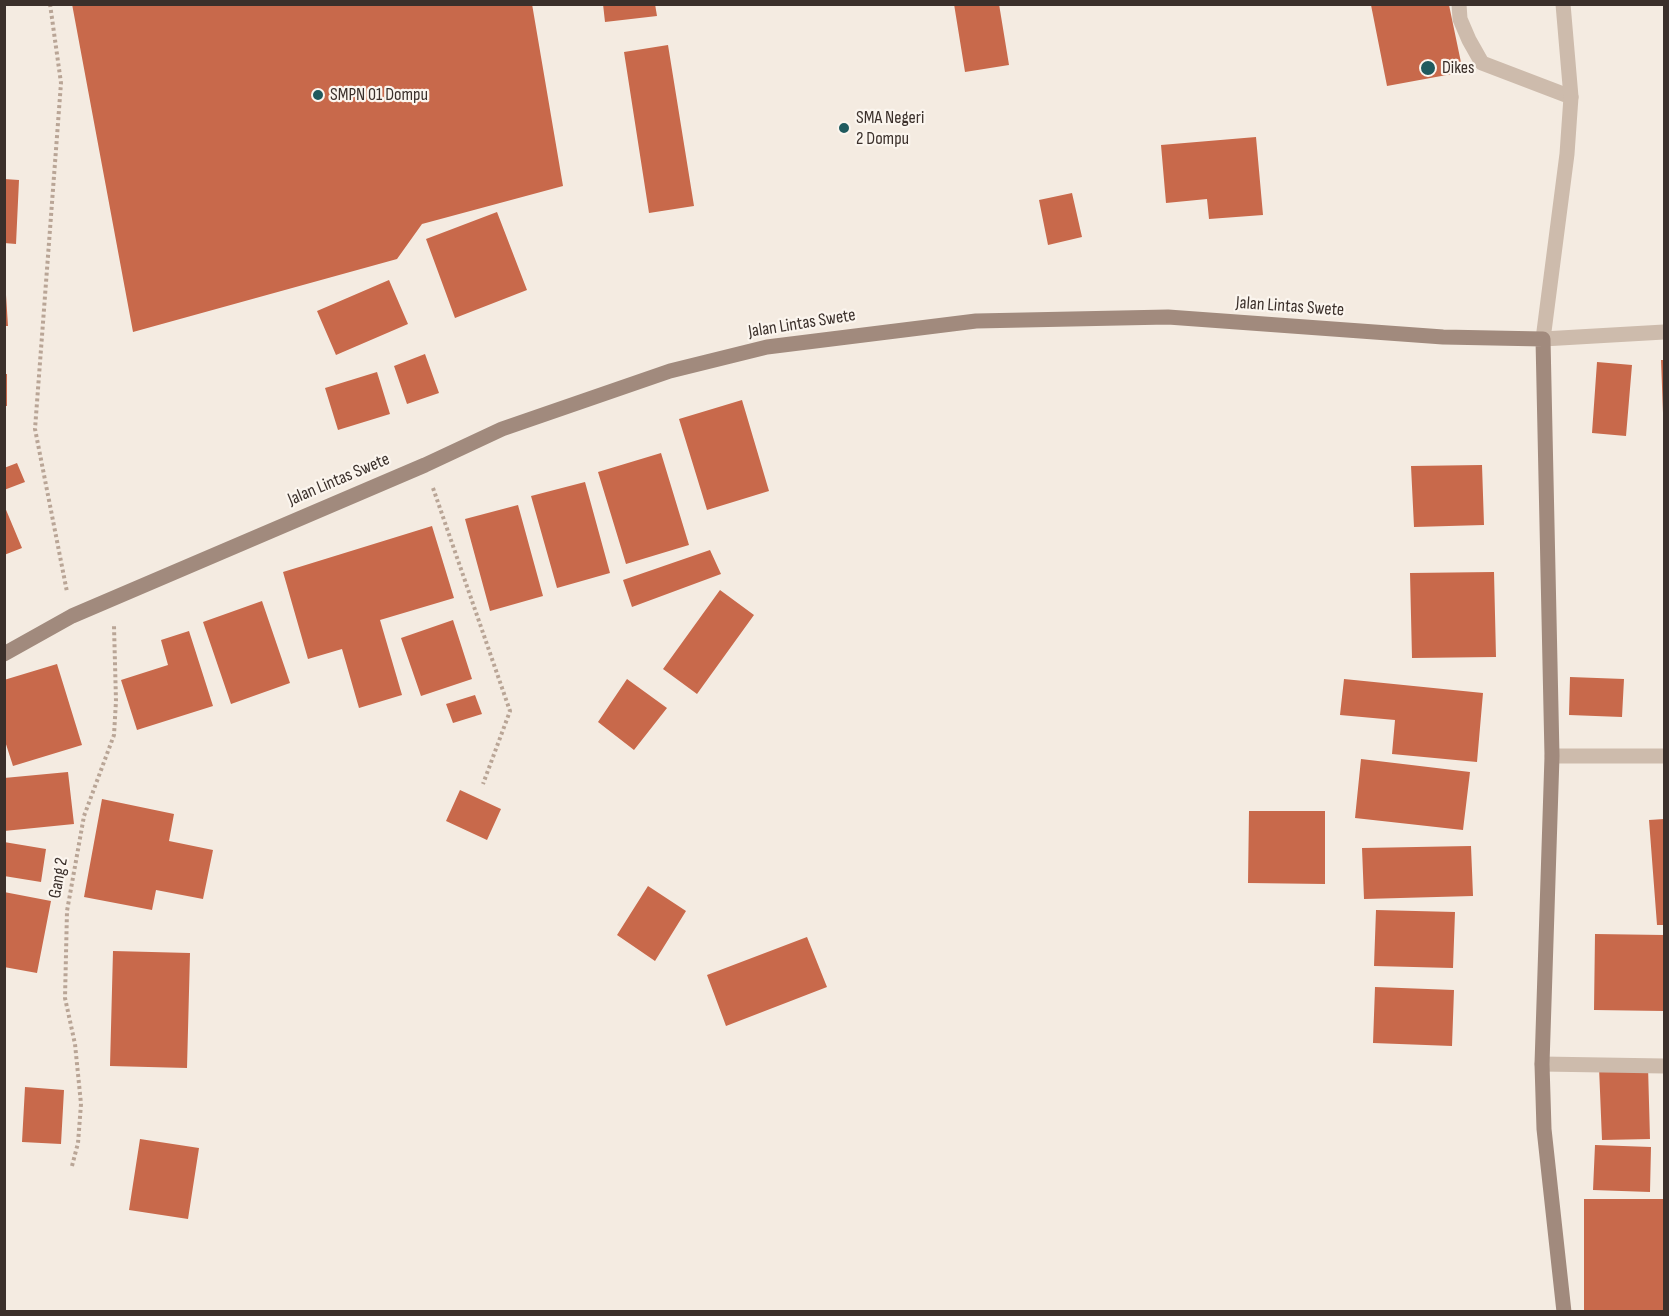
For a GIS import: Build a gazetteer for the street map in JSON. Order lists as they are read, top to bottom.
{
  "streets": {
    "main road": ["Jalan Lintas Swete"],
    "path": ["Gang 2"]
  },
  "crossings": [
    ["Jalan Lintas Swete", "Gang 2"]
  ],
  "places": ["Dikes", "SMPN 01 Dompu", "SMA Negeri 2 Dompu"]
}
